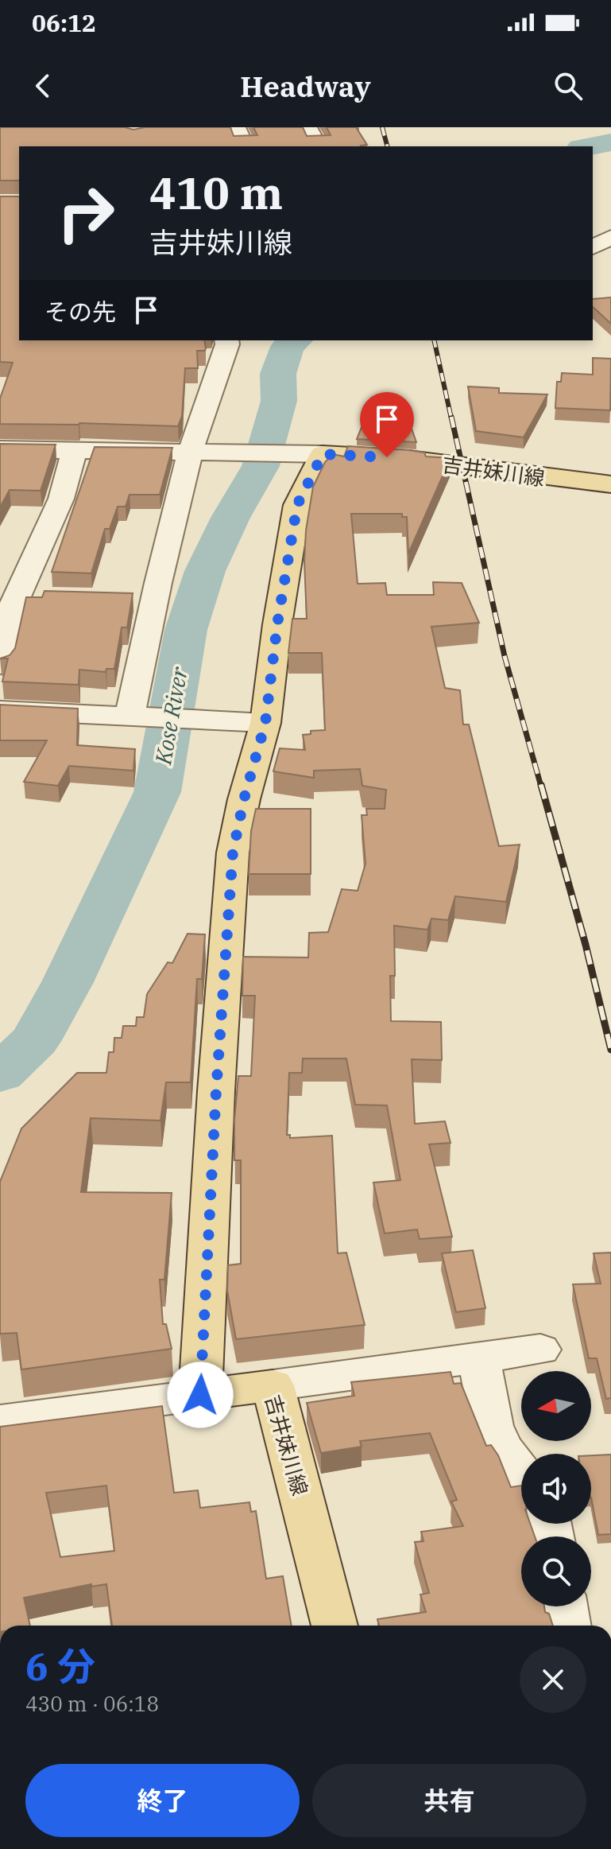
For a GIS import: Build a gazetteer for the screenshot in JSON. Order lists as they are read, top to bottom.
{
  "streets": {
    "main road": ["吉井妹川線"]
  },
  "water": ["Kose River"],
  "north": "left",
  "page": {
    "status": "06:12",
    "header": "Headway",
    "turn": ["410 m", "吉井妹川線"],
    "then": "その先",
    "heading": ["6 分", "430 m · 06:18"],
    "buttons": ["終了", "共有"]
  }
}
